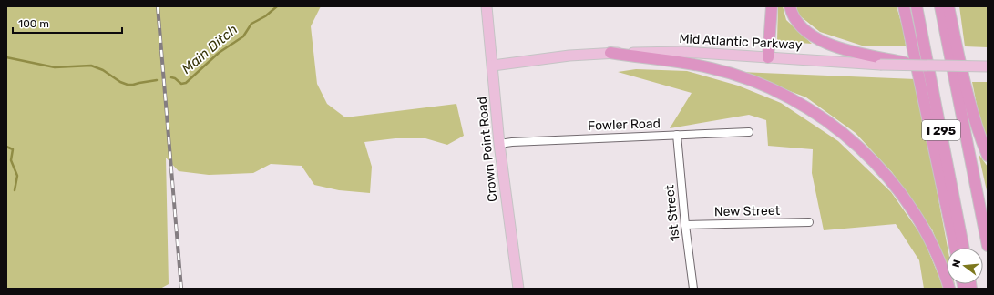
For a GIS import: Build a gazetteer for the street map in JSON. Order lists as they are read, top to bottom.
{
  "streets": {
    "highway": ["I 295"],
    "main road": ["Mid Atlantic Parkway", "Crown Point Road"],
    "street": ["Fowler Road", "New Street", "1st Street"]
  },
  "crossings": [
    ["Mid Atlantic Parkway", "Crown Point Road"],
    ["Fowler Road", "Crown Point Road"],
    ["Fowler Road", "1st Street"],
    ["New Street", "1st Street"]
  ],
  "water": ["Main Ditch"],
  "scale_bar": "100 m",
  "north": "left"
}
